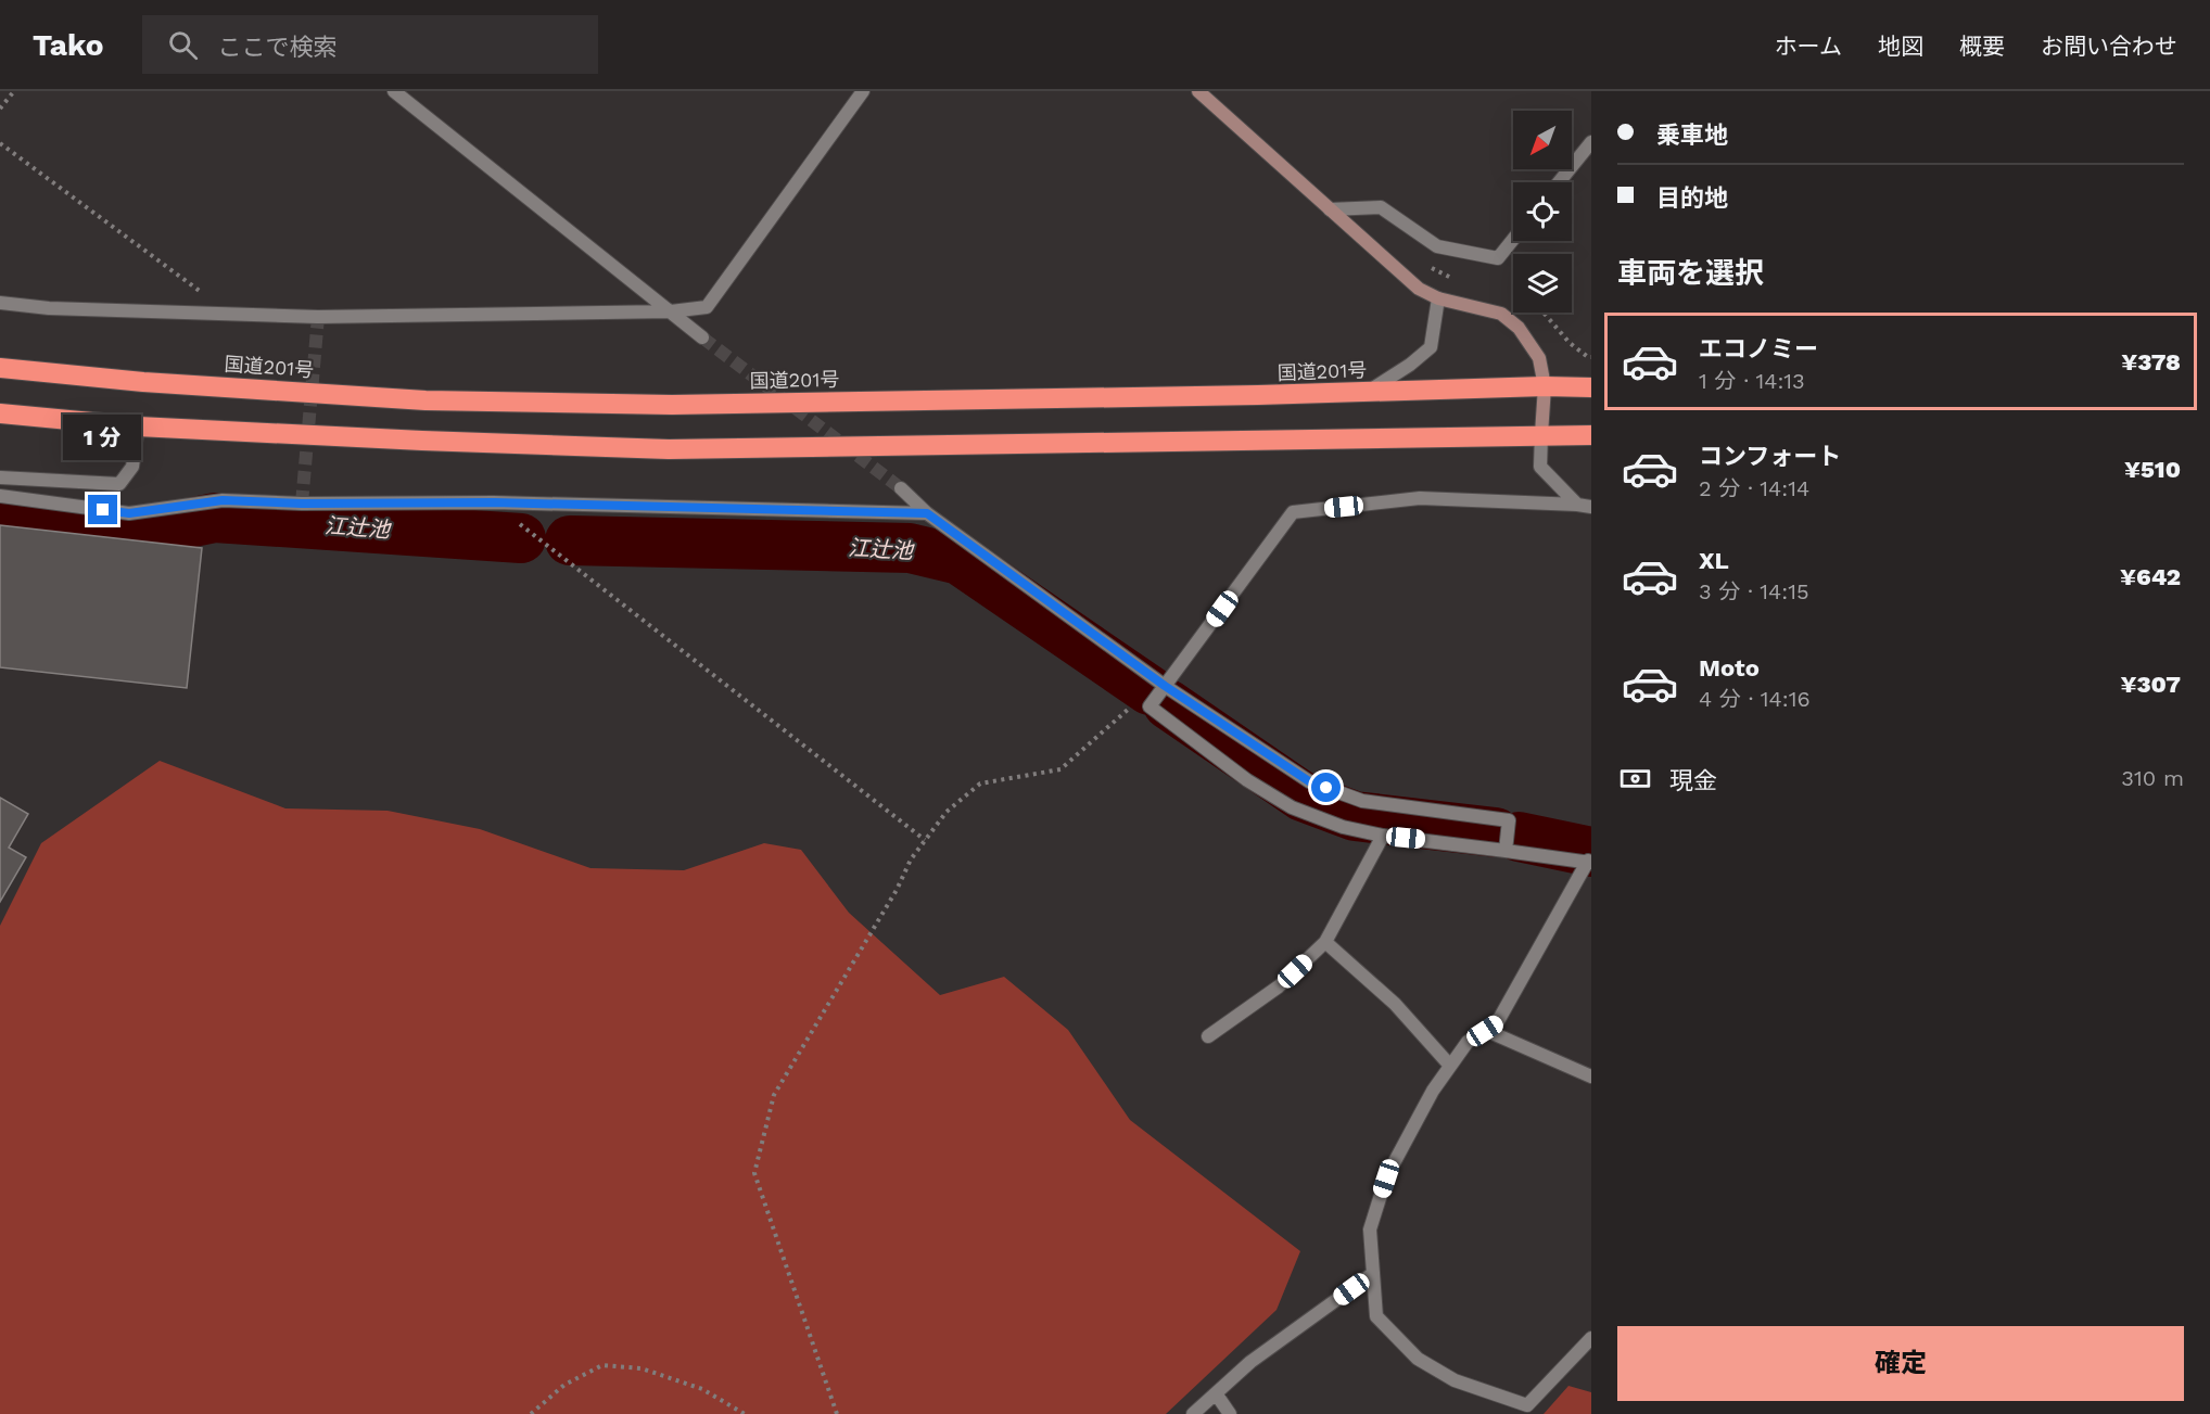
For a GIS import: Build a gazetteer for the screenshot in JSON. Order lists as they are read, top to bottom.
{
  "streets": {
    "highway": ["国道201号"]
  },
  "water": ["江辻池"],
  "north": "bottom left",
  "page": {
    "header": "Tako",
    "search": "ここで検索",
    "nav": [
      "ホーム",
      "地図",
      "概要",
      "お問い合わせ"
    ],
    "banner": ["乗車地", "目的地"],
    "heading": "車両を選択",
    "list": [
      {
        "name": "エコノミー",
        "note": "1 分 · 14:13",
        "value": "¥378"
      },
      {
        "name": "コンフォート",
        "note": "2 分 · 14:14",
        "value": "¥510"
      },
      {
        "name": "XL",
        "note": "3 分 · 14:15",
        "value": "¥642"
      },
      {
        "name": "Moto",
        "note": "4 分 · 14:16",
        "value": "¥307"
      }
    ],
    "bubble": "1 分",
    "pay": ["現金", "310 m"],
    "buttons": "確定"
  }
}
